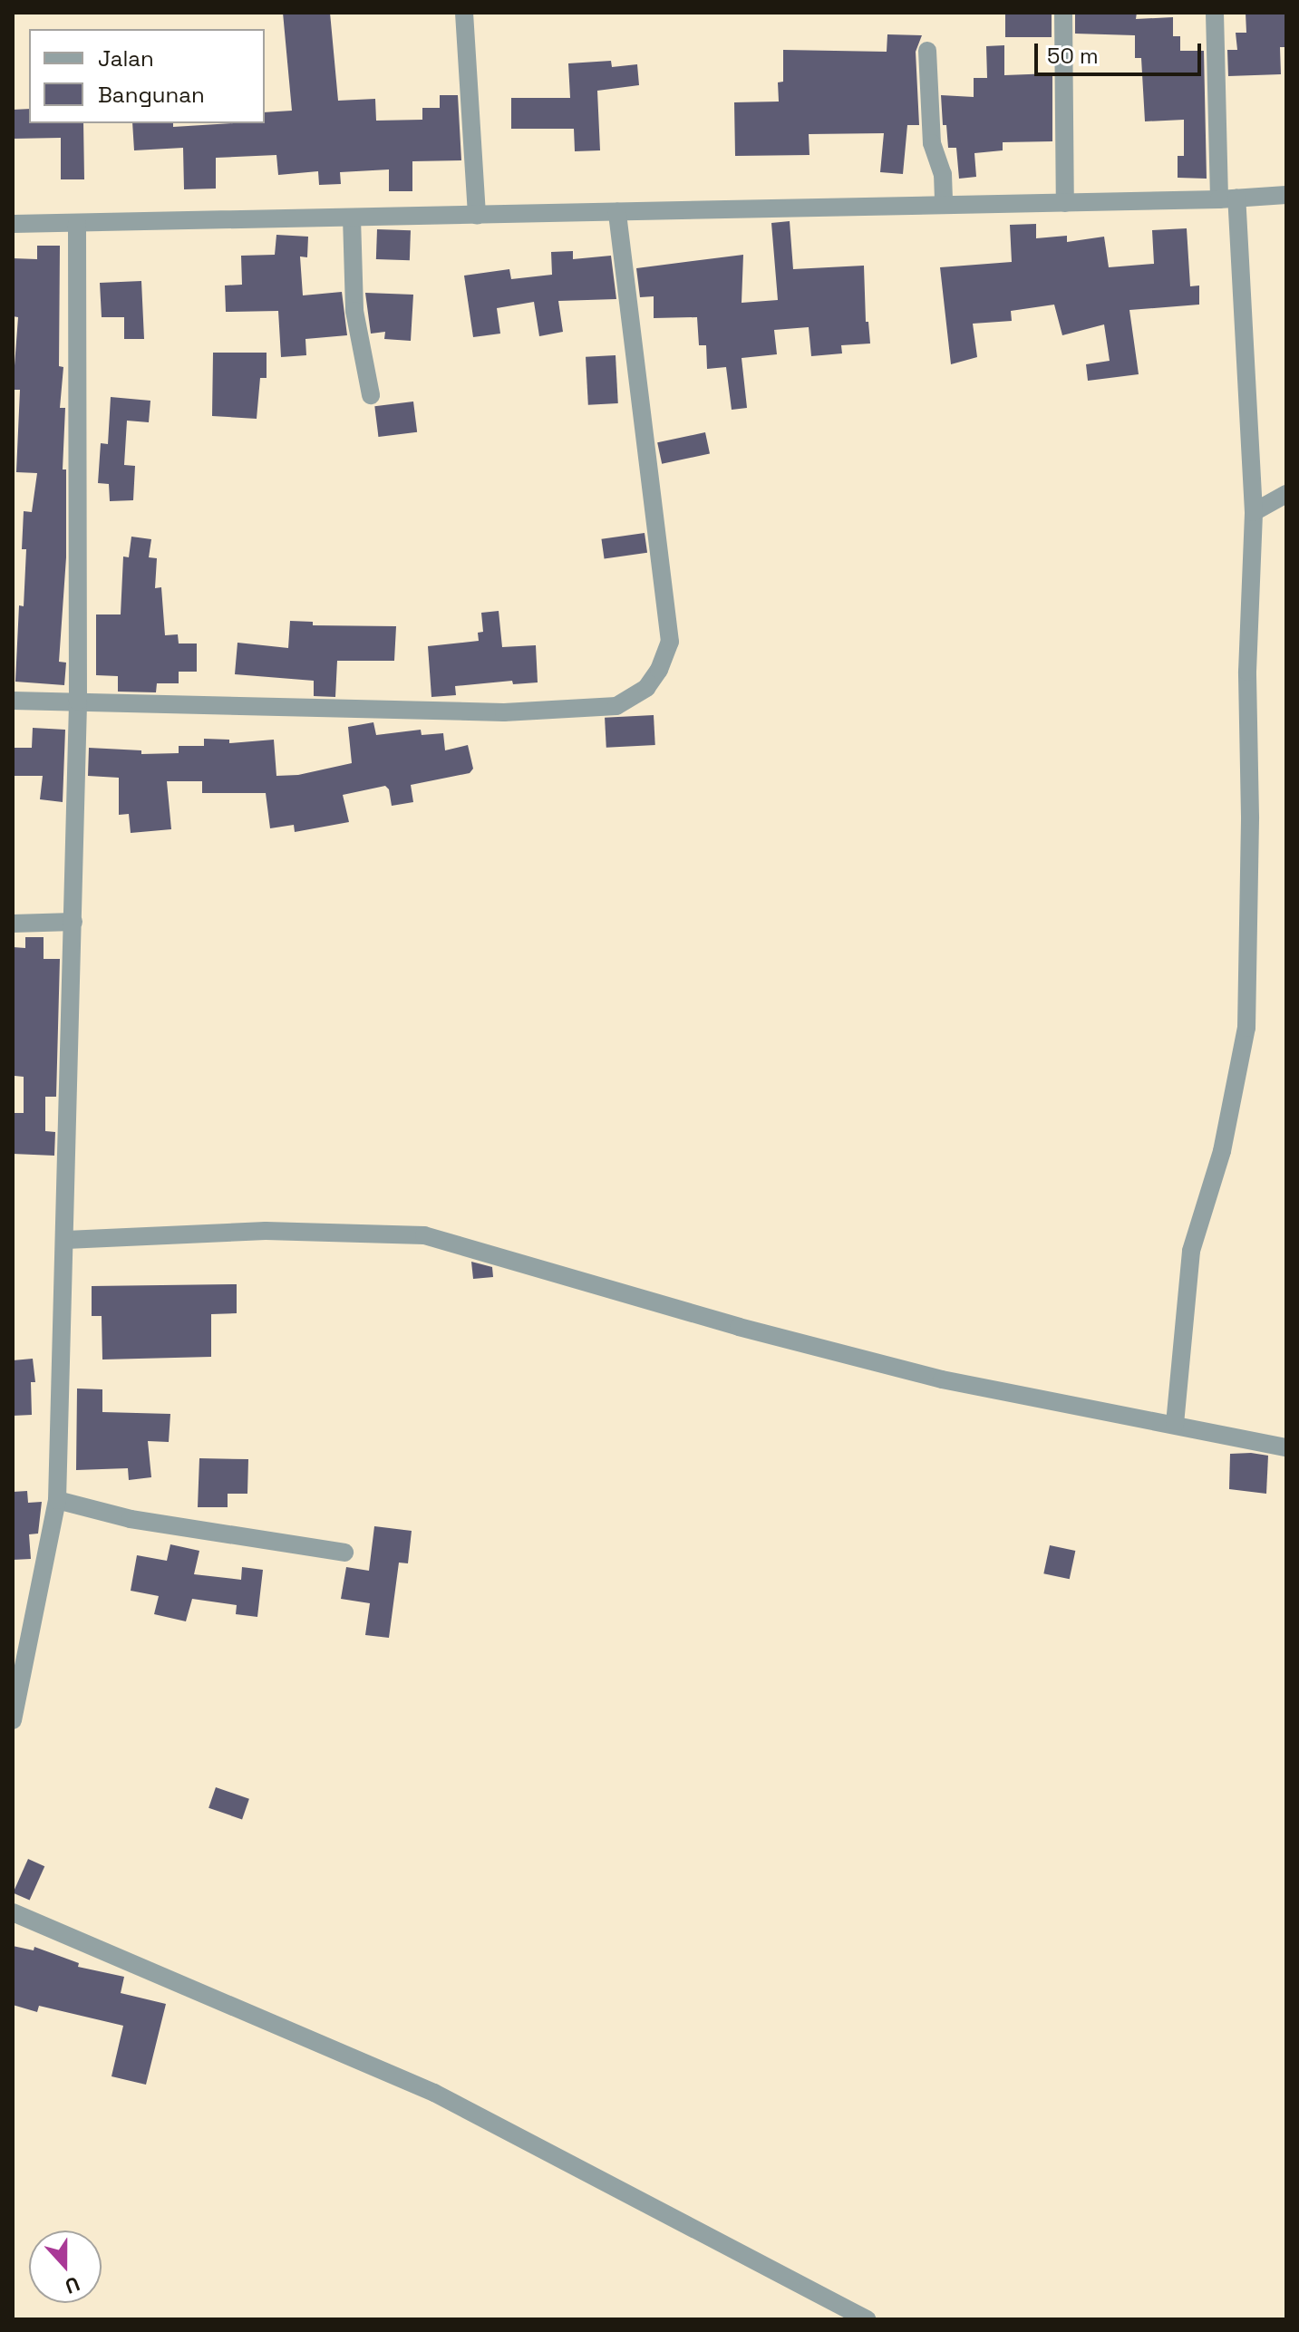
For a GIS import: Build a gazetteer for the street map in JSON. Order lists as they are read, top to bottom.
{
  "legend": ["Jalan", "Bangunan"],
  "scale_bar": "50 m",
  "north": "bottom"
}
